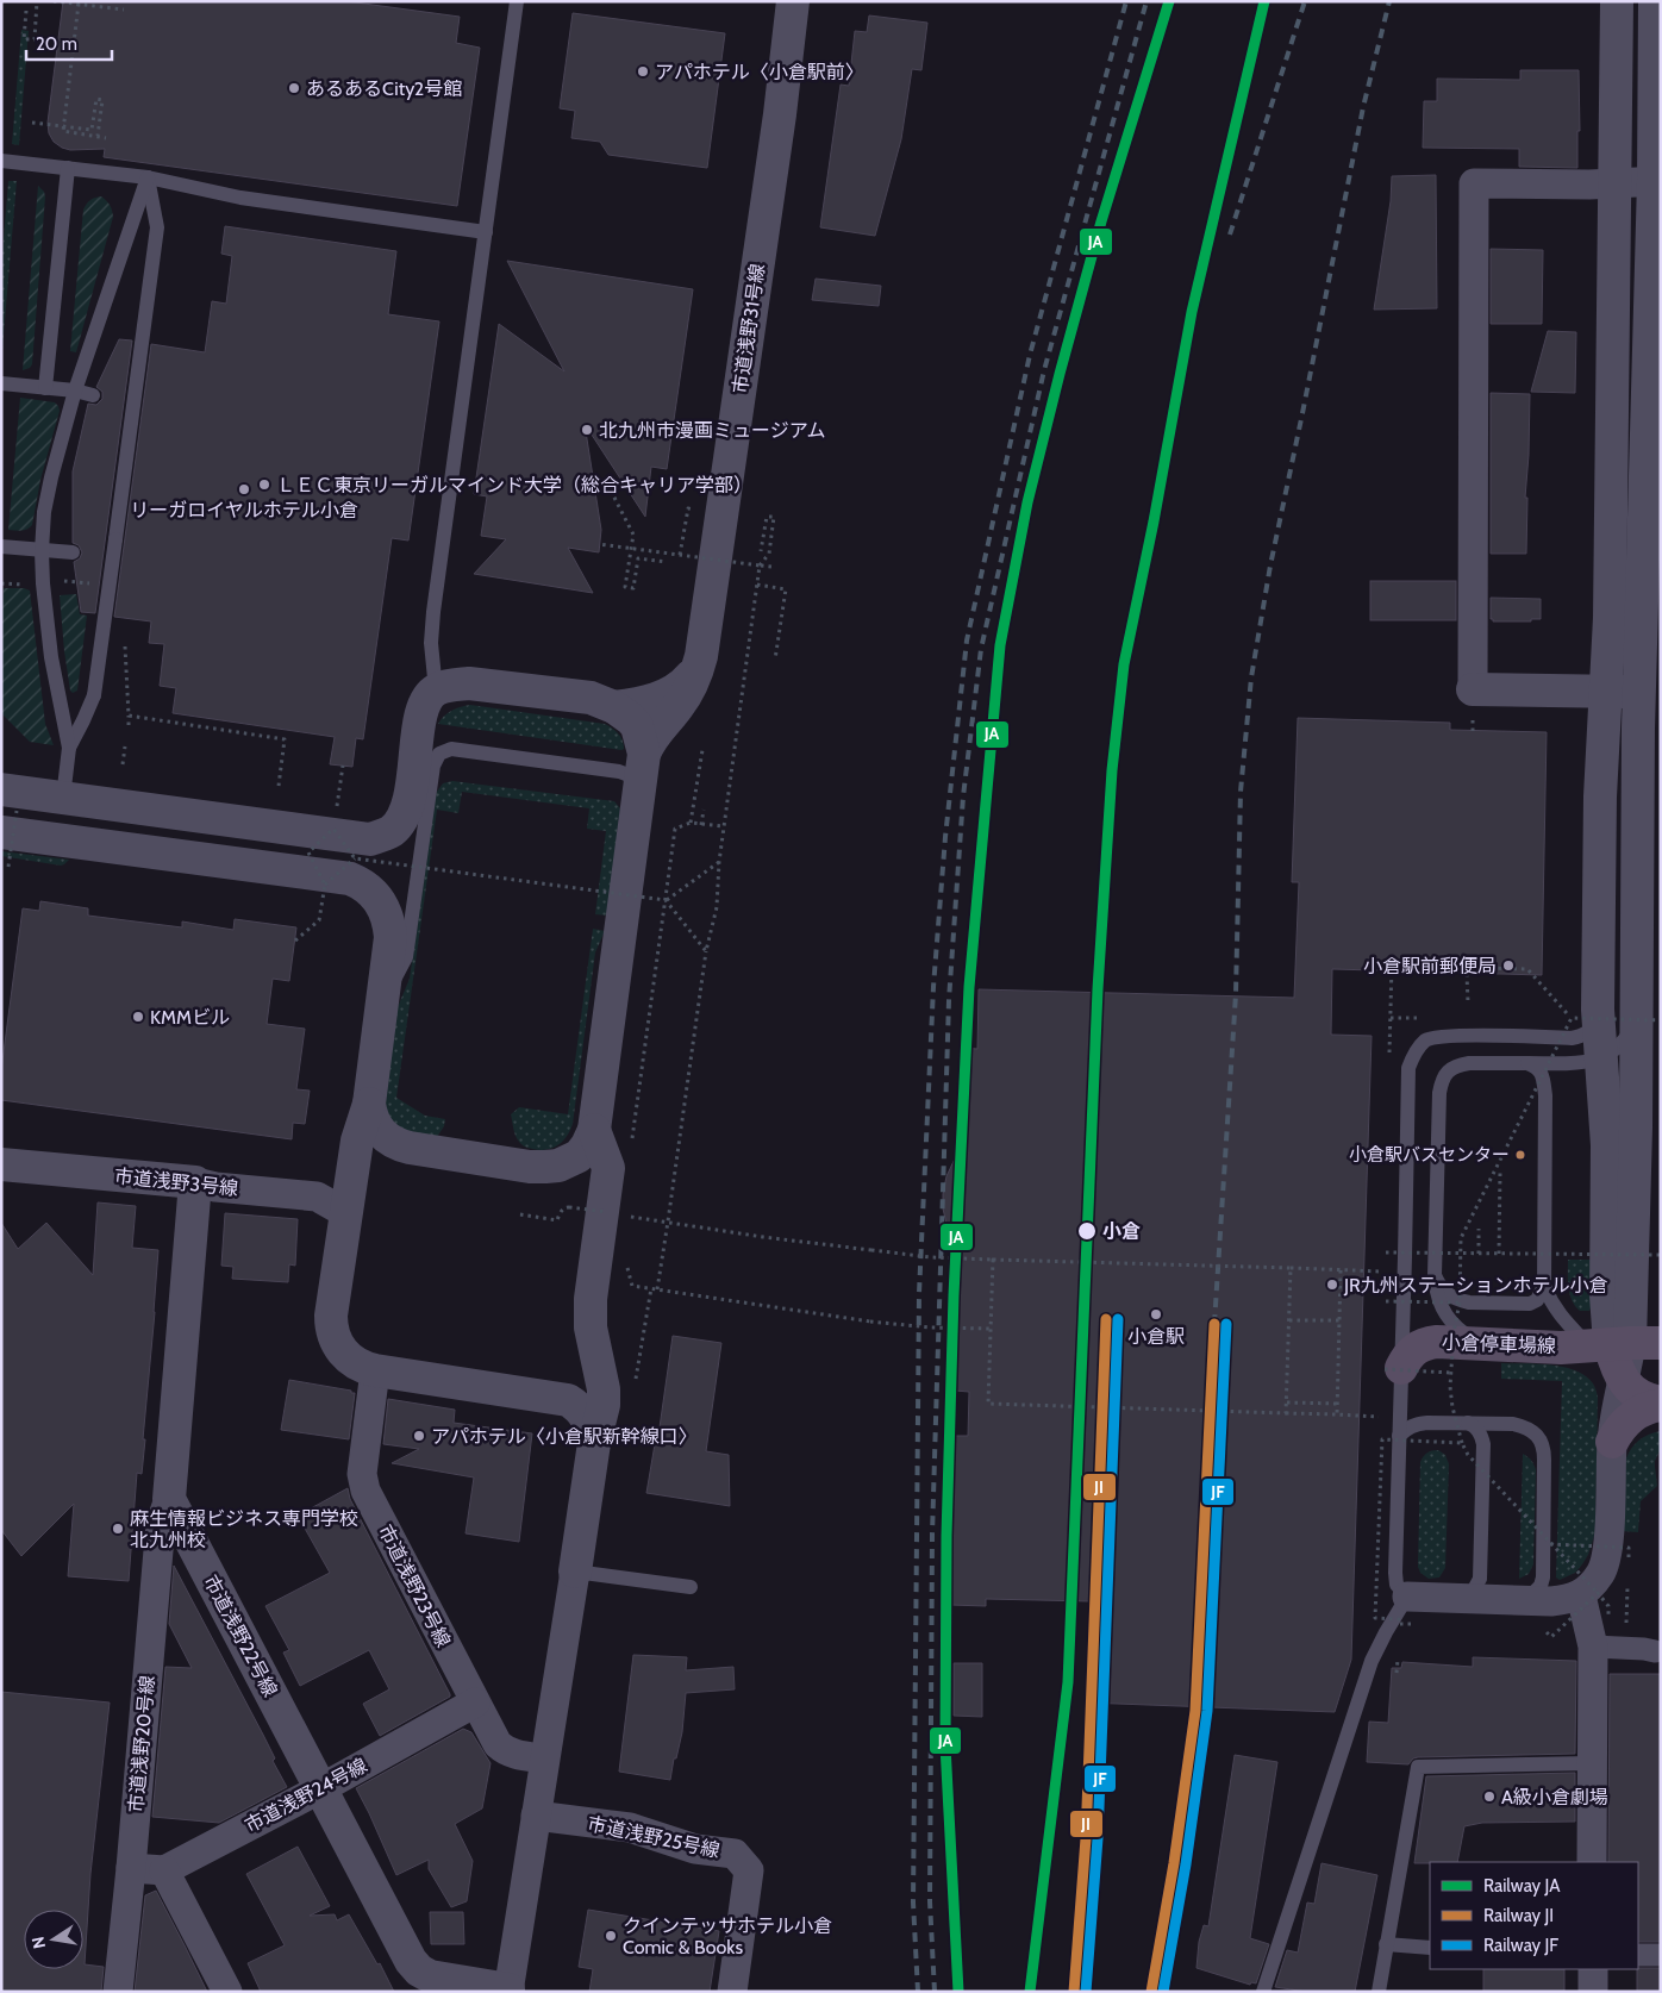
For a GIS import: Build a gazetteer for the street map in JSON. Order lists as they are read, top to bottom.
{
  "streets": {
    "main road": ["小倉停車場線"],
    "street": [
      "市道浅野31号線",
      "市道浅野3号線",
      "市道浅野23号線",
      "市道浅野22号線",
      "市道浅野20号線",
      "市道浅野24号線",
      "市道浅野25号線"
    ]
  },
  "crossings": [
    ["市道浅野23号線", "市道浅野24号線"],
    ["市道浅野22号線", "市道浅野20号線"],
    ["市道浅野22号線", "市道浅野24号線"]
  ],
  "places": [
    "アパホテル〈小倉駅前〉",
    "あるあるCity2号館",
    "北九州市漫画ミュージアム",
    "ＬＥＣ東京リーガルマインド大学（総合キャリア学部）",
    "リーガロイヤルホテル小倉",
    "小倉駅前郵便局",
    "KMMビル",
    "小倉駅バスセンター",
    "小倉",
    "JR九州ステーションホテル小倉",
    "小倉駅",
    "アパホテル〈小倉駅新幹線口〉",
    "麻生情報ビジネス専門学校 北九州校",
    "A級小倉劇場",
    "クインテッサホテル小倉 Comic & Books"
  ],
  "lines": ["rail line JA", "rail line JI", "rail line JF"],
  "legend": ["Railway JA", "Railway JI", "Railway JF"],
  "scale_bar": "20 m",
  "north": "left"
}
